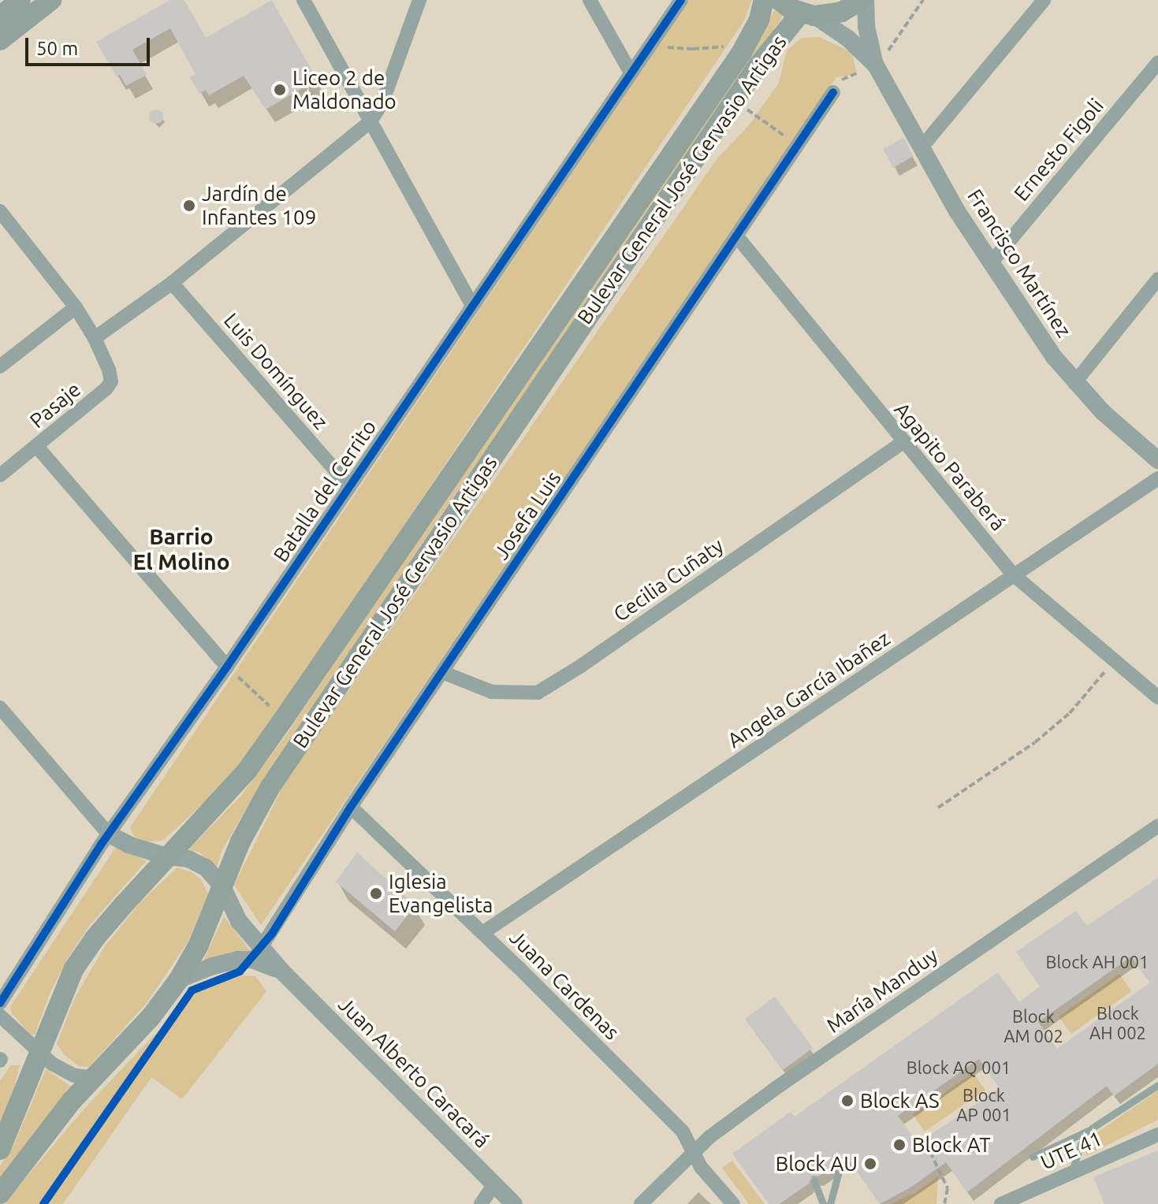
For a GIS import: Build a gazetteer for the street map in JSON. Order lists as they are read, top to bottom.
{
  "streets": {
    "main road": ["Bulevar General José Gervasio Artigas"],
    "street": [
      "Ernesto Figoli",
      "Francisco Martínez",
      "Luis Domínguez",
      "Pasaje",
      "Agapito Paraberá",
      "Batalla del Cerrito",
      "Josefa Luis",
      "Cecilia Cuñaty",
      "Angela García Ibañez",
      "Juana Cardenas",
      "María Manduy",
      "Juan Alberto Caracará",
      "UTE 41"
    ]
  },
  "crossings": [
    ["Ernesto Figoli", "Francisco Martínez"],
    ["Bulevar General José Gervasio Artigas", "Francisco Martínez"],
    ["Luis Domínguez", "Batalla del Cerrito"],
    ["Agapito Paraberá", "Josefa Luis"],
    ["Agapito Paraberá", "Cecilia Cuñaty"],
    ["Agapito Paraberá", "Angela García Ibañez"],
    ["Josefa Luis", "Cecilia Cuñaty"],
    ["Josefa Luis", "Juana Cardenas"],
    ["Josefa Luis", "Juan Alberto Caracará"],
    ["Angela García Ibañez", "Juana Cardenas"],
    ["Juana Cardenas", "María Manduy"]
  ],
  "districts": ["Barrio El Molino"],
  "places": [
    "Liceo 2 de Maldonado",
    "Jardín de Infantes 109",
    "Iglesia Evangelista",
    "Block AS",
    "Block AT",
    "Block AU"
  ],
  "house_numbers": [
    "Block AH 001",
    "Block AH 002",
    "Block AM 002",
    "Block AQ 001",
    "Block AP 001"
  ],
  "scale_bar": "50 m"
}
